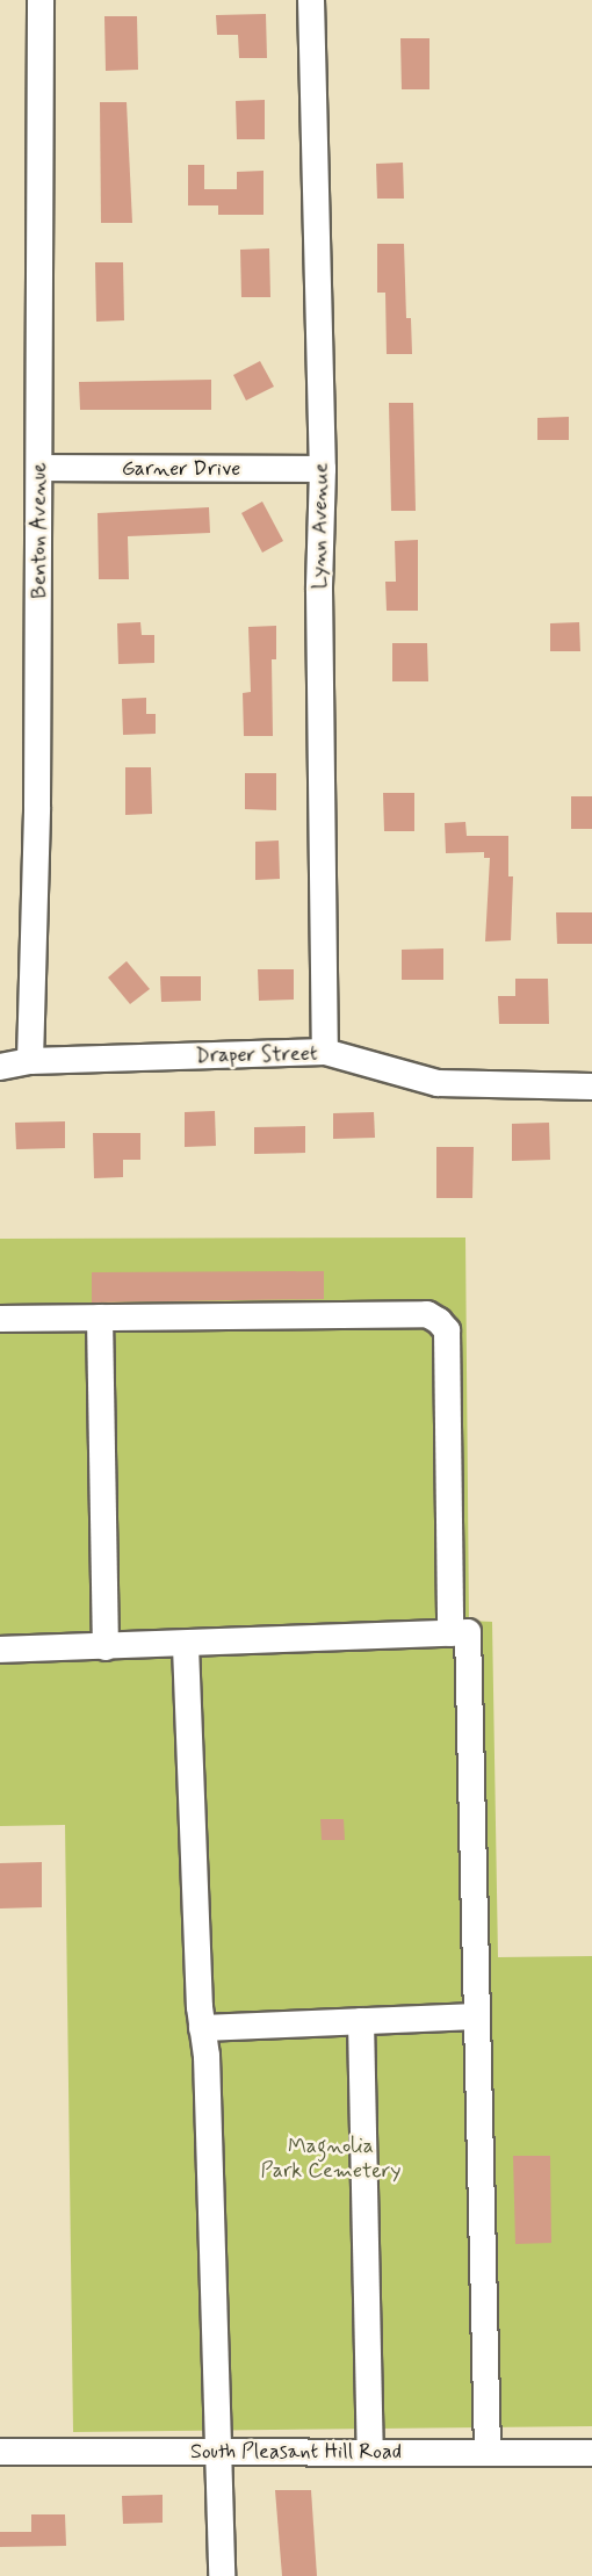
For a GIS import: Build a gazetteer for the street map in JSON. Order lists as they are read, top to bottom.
{
  "streets": {
    "street": [
      "Garner Drive",
      "Lynn Avenue",
      "Benton Avenue",
      "Draper Street",
      "South Pleasant Hill Road"
    ]
  },
  "crossings": [
    ["Garner Drive", "Lynn Avenue"],
    ["Garner Drive", "Benton Avenue"],
    ["Lynn Avenue", "Draper Street"],
    ["Benton Avenue", "Draper Street"]
  ],
  "parks": ["Magnolia Park Cemetery"]
}
